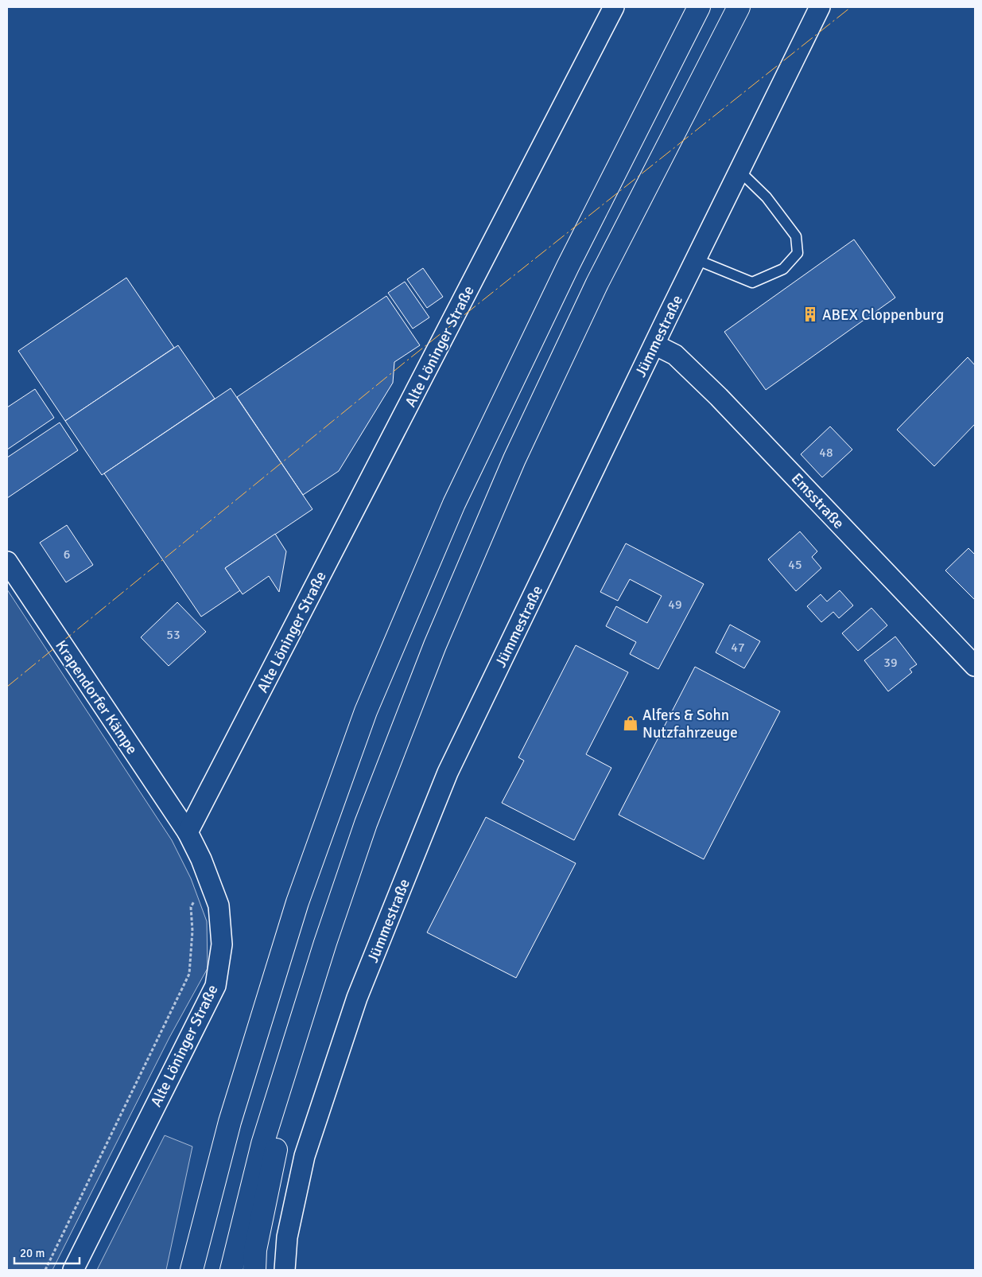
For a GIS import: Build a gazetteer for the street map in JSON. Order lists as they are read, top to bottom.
{
  "streets": {
    "street": [
      "Jümmestraße",
      "Alte Löninger Straße",
      "Emsstraße",
      "Krapendorfer Kämpe"
    ]
  },
  "crossings": [
    ["Jümmestraße", "Emsstraße"],
    ["Alte Löninger Straße", "Krapendorfer Kämpe"]
  ],
  "places": {
    "building": ["ABEX Cloppenburg"],
    "shop": ["Alfers & Sohn Nutzfahrzeuge"]
  },
  "house_numbers": [
    "48",
    "6",
    "45",
    "49",
    "53",
    "47",
    "39"
  ],
  "scale_bar": "20 m"
}
